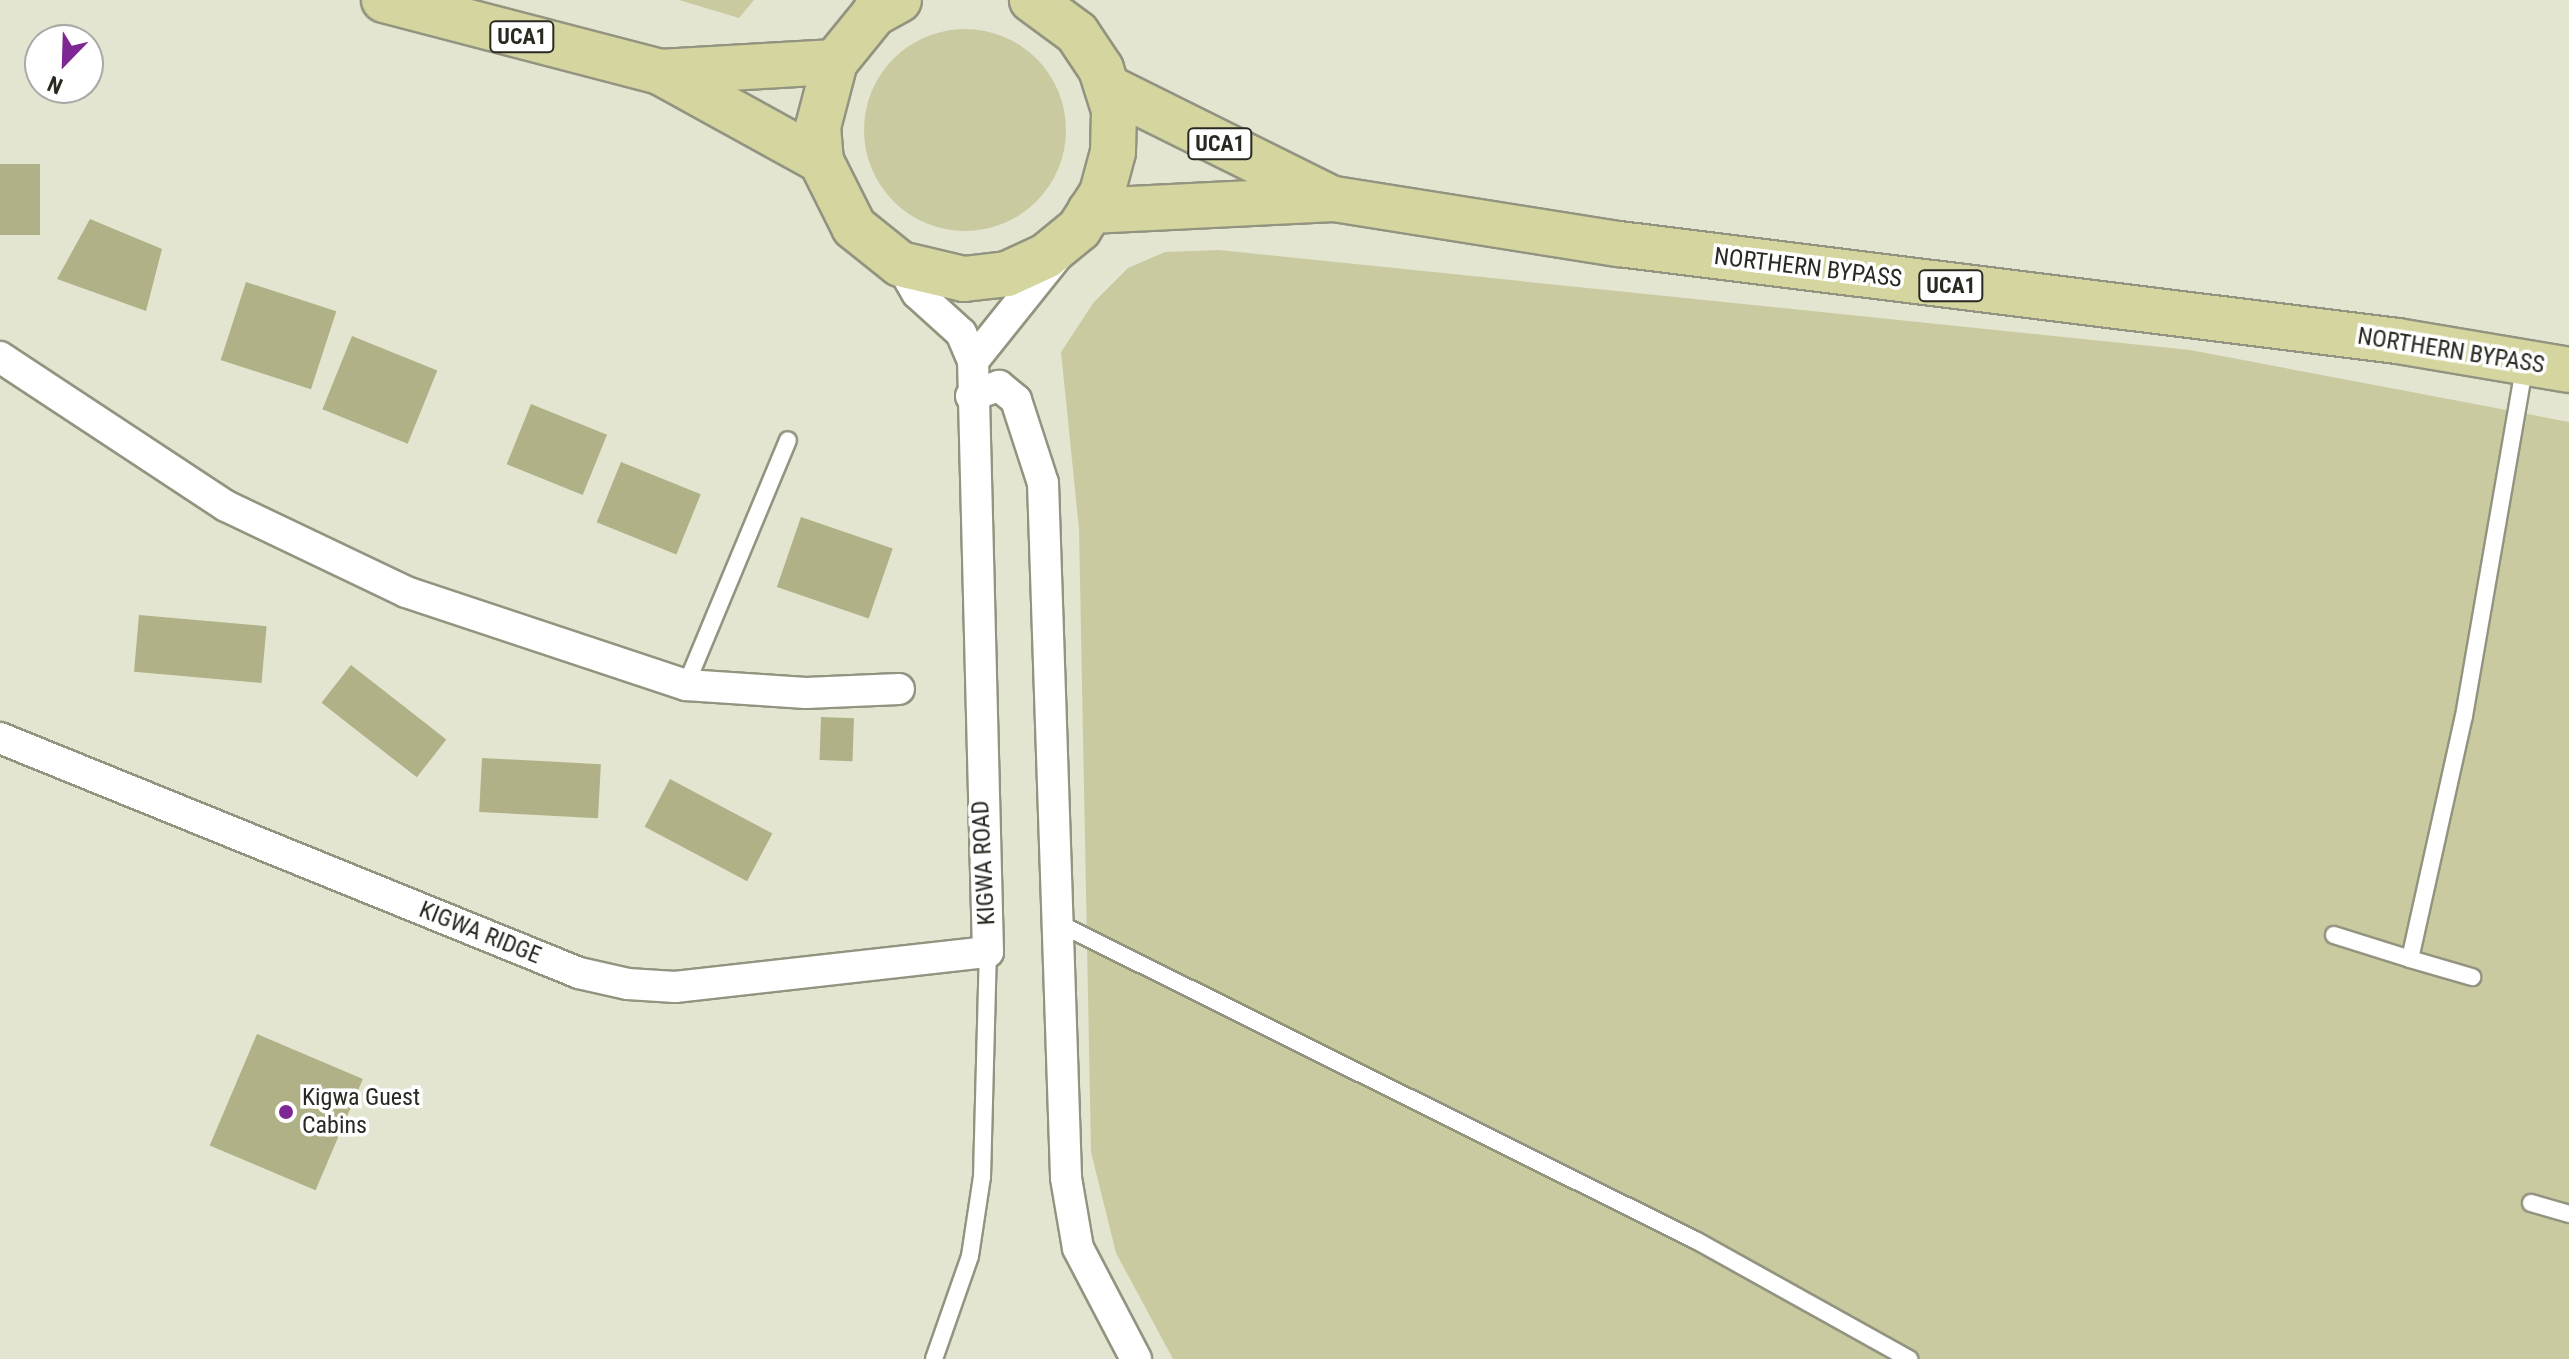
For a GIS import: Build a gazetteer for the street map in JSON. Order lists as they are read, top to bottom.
{
  "streets": {
    "main road": ["UCA1", "NORTHERN BYPASS"],
    "street": ["KIGWA ROAD", "KIGWA RIDGE"]
  },
  "crossings": [
    ["UCA1", "NORTHERN BYPASS"],
    ["KIGWA ROAD", "KIGWA RIDGE"]
  ],
  "places": ["Kigwa Guest Cabins"],
  "north": "bottom left"
}
